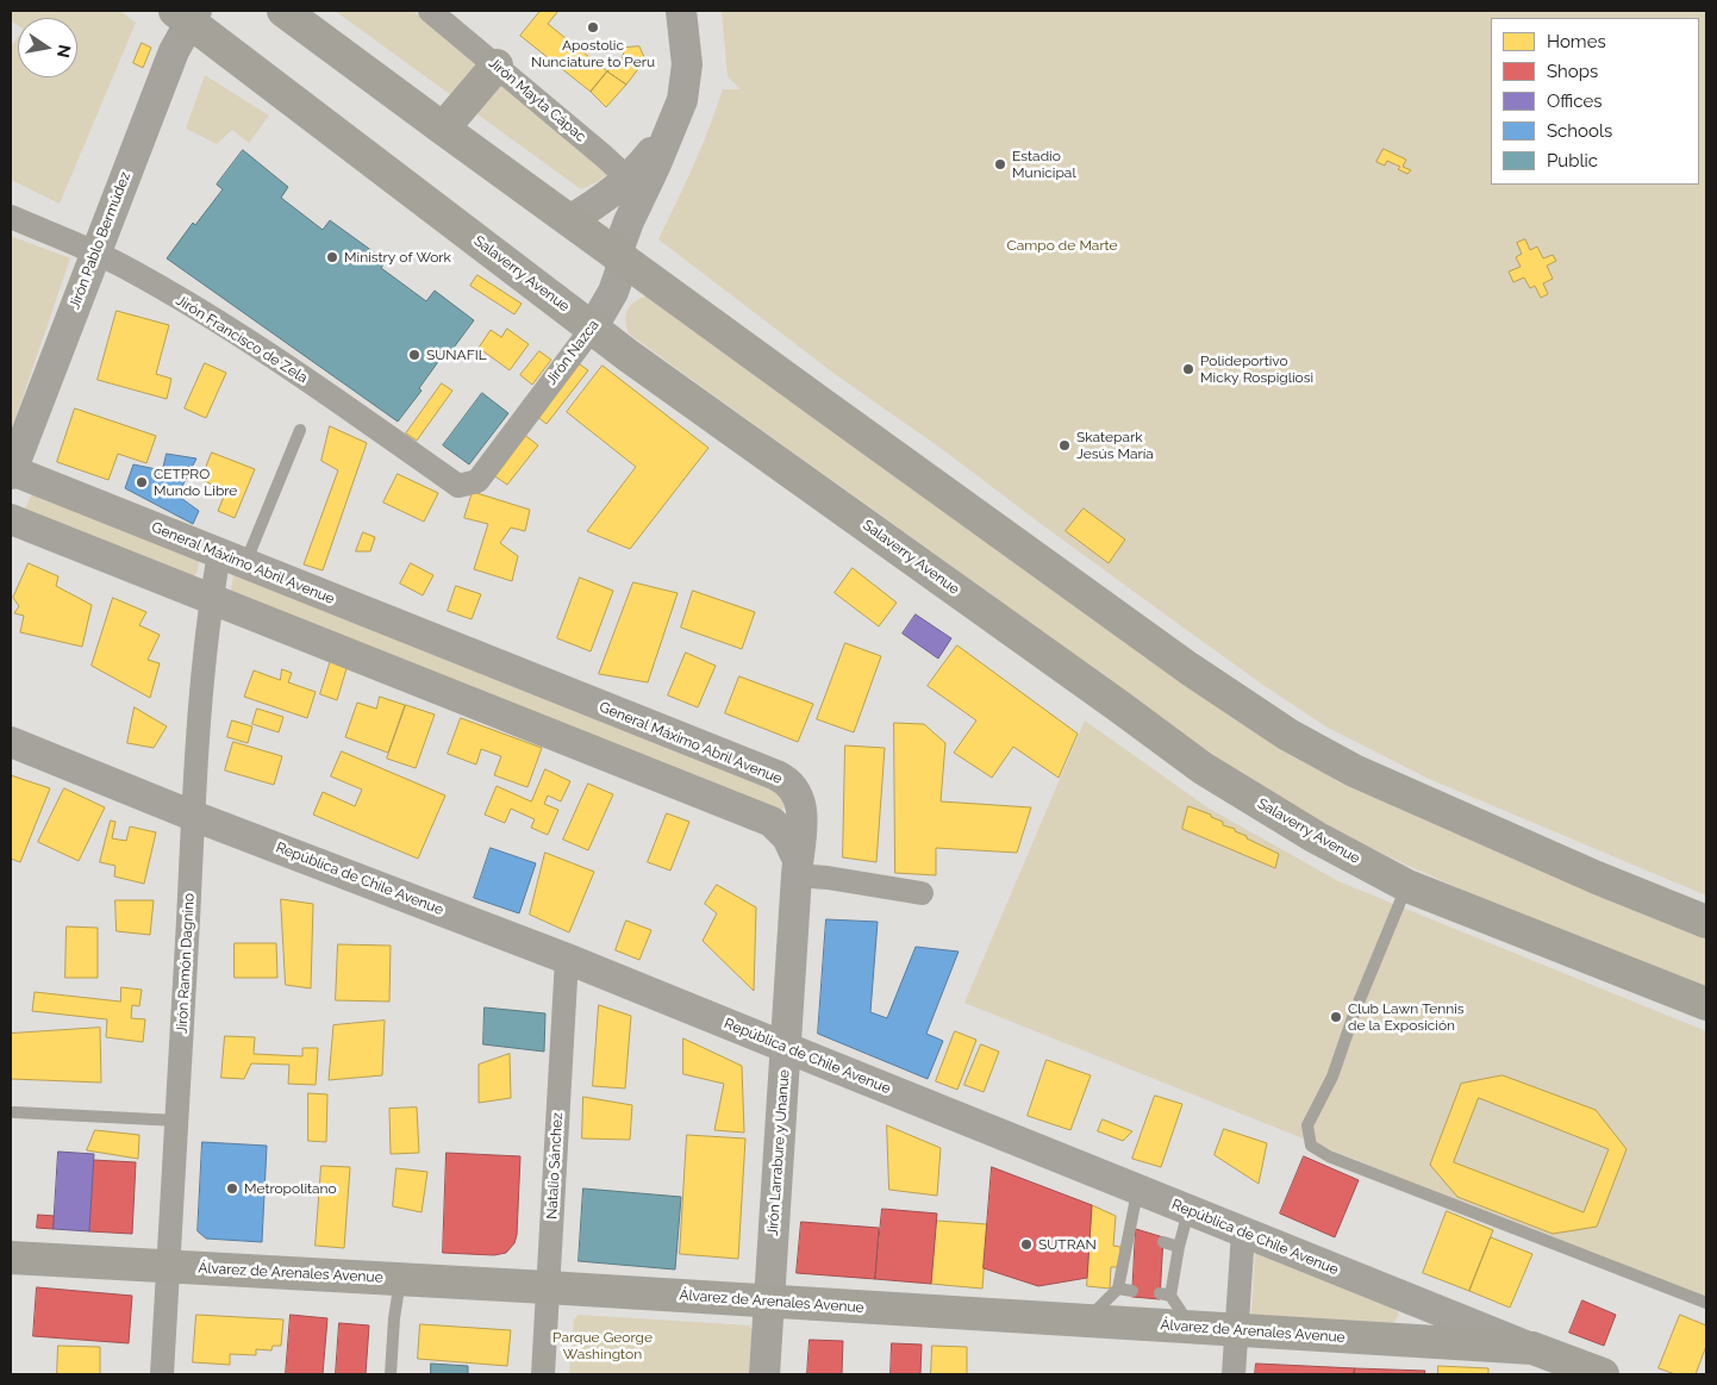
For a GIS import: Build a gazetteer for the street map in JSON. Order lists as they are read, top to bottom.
{
  "streets": {
    "main road": ["Salaverry Avenue", "República de Chile Avenue", "Álvarez de Arenales Avenue"],
    "street": [
      "Jirón Mayta Cápac",
      "Jirón Pablo Bermúdez",
      "Jirón Francisco de Zela",
      "Jirón Nazca",
      "General Máximo Abril Avenue",
      "Jirón Ramón Dagnino",
      "Jirón Larrabure y Unanue",
      "Natalio Sánchez"
    ]
  },
  "crossings": [
    ["Jirón Mayta Cápac", "Jirón Nazca"],
    ["Jirón Pablo Bermúdez", "Salaverry Avenue"],
    ["Jirón Pablo Bermúdez", "Jirón Francisco de Zela"],
    ["Jirón Pablo Bermúdez", "General Máximo Abril Avenue"],
    ["Salaverry Avenue", "Jirón Nazca"],
    ["Jirón Francisco de Zela", "Jirón Nazca"],
    ["General Máximo Abril Avenue", "Jirón Ramón Dagnino"],
    ["General Máximo Abril Avenue", "Jirón Larrabure y Unanue"],
    ["República de Chile Avenue", "Jirón Ramón Dagnino"],
    ["República de Chile Avenue", "Jirón Larrabure y Unanue"],
    ["República de Chile Avenue", "Natalio Sánchez"],
    ["República de Chile Avenue", "Álvarez de Arenales Avenue"],
    ["Jirón Ramón Dagnino", "Álvarez de Arenales Avenue"],
    ["Jirón Larrabure y Unanue", "Álvarez de Arenales Avenue"],
    ["Natalio Sánchez", "Álvarez de Arenales Avenue"]
  ],
  "parks": ["Campo de Marte", "Parque George Washington"],
  "places": [
    "Apostolic Nunciature to Peru",
    "Estadio Municipal",
    "Ministry of Work",
    "SUNAFIL",
    "Polideportivo Micky Rospigliosi",
    "Skatepark Jesús María",
    "CETPRO Mundo Libre",
    "Club Lawn Tennis de la Exposición",
    "Metropolitano",
    "SUTRAN"
  ],
  "legend": [
    "Homes",
    "Shops",
    "Offices",
    "Schools",
    "Public"
  ],
  "north": "right"
}
